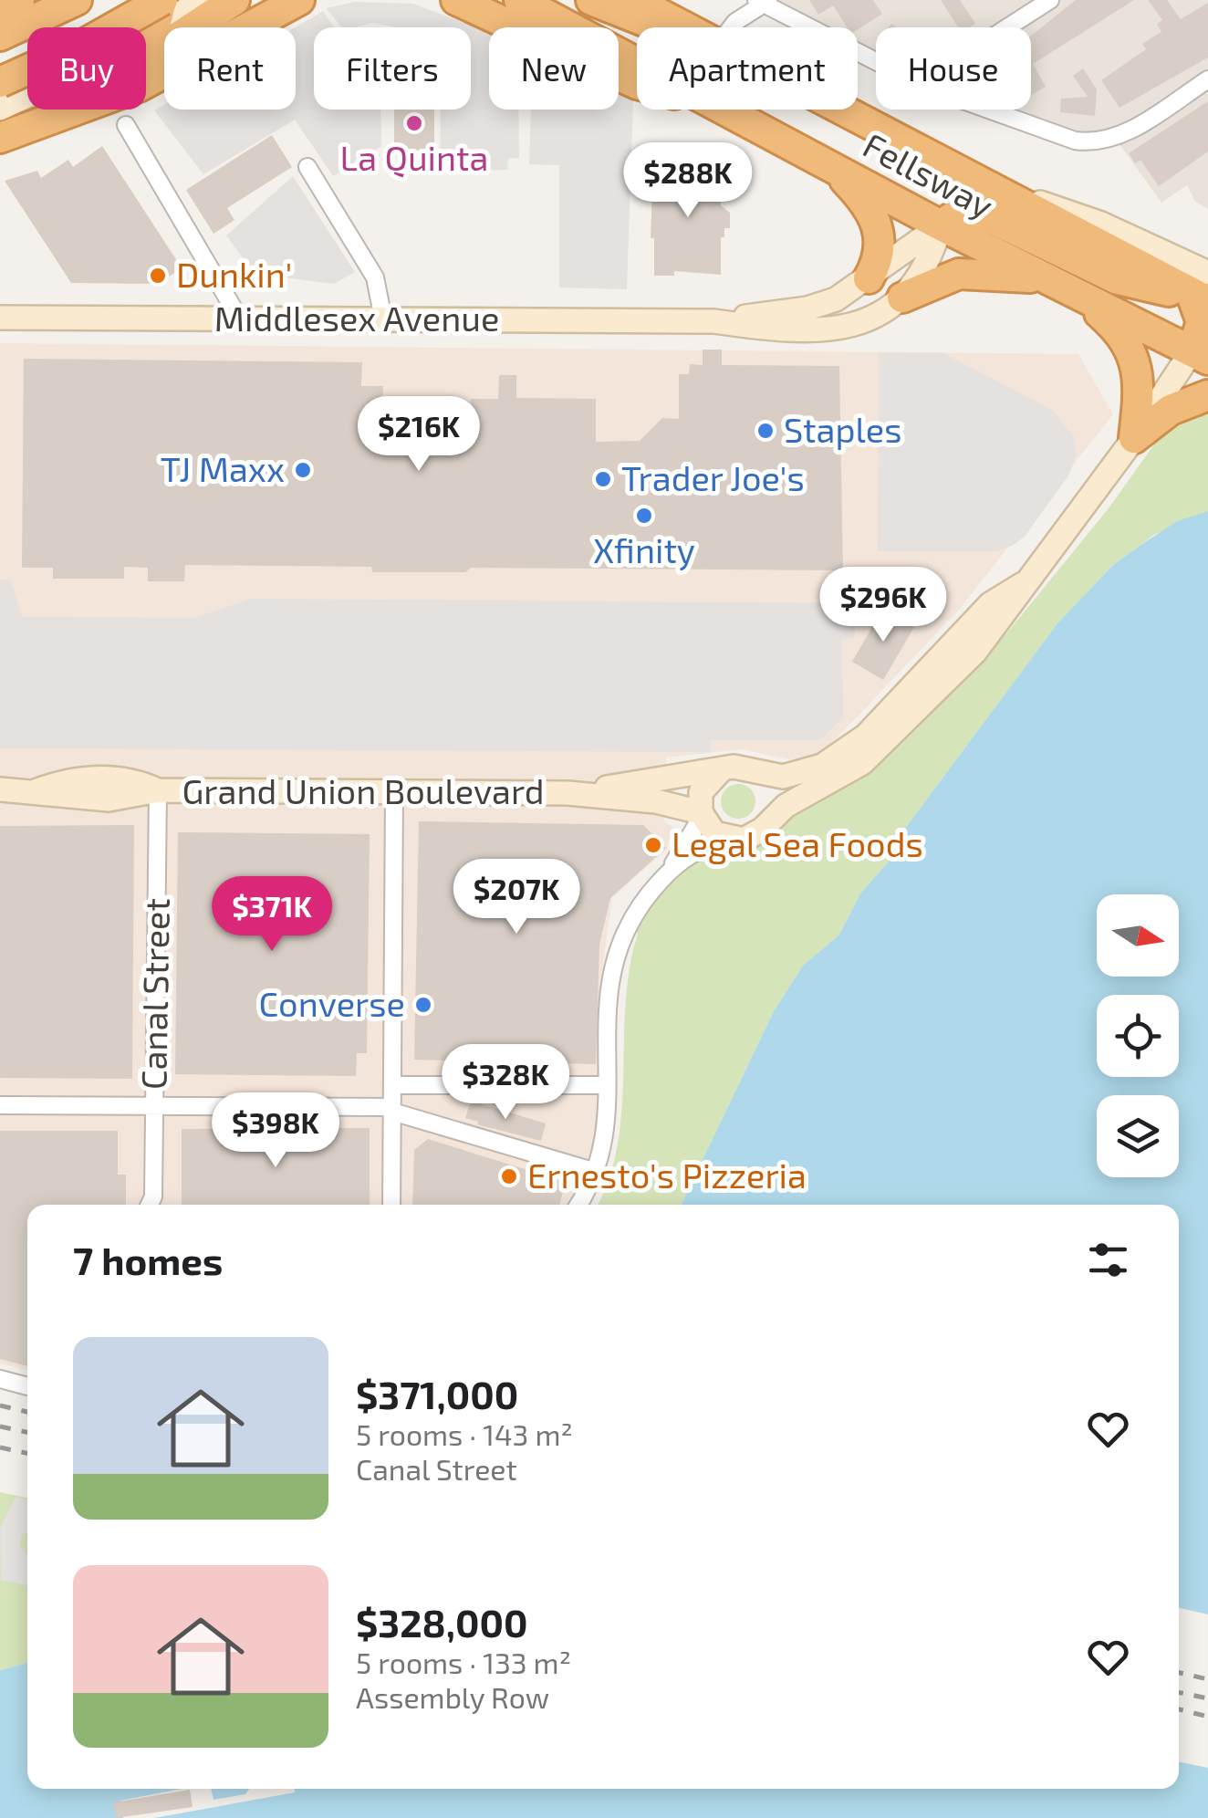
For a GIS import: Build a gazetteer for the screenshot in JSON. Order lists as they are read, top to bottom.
{
  "streets": {
    "highway": ["Fellsway"],
    "street": ["Middlesex Avenue", "Grand Union Boulevard", "Canal Street"]
  },
  "crossings": [
    ["Fellsway", "Middlesex Avenue"],
    ["Grand Union Boulevard", "Canal Street"]
  ],
  "places": [
    "La Quinta",
    "Dunkin'",
    "Staples",
    "TJ Maxx",
    "Trader Joe's",
    "Xfinity",
    "Legal Sea Foods",
    "Converse",
    "Ernesto's Pizzeria"
  ],
  "north": "right",
  "page": {
    "chip": [
      "Buy",
      "Rent",
      "Filters",
      "New",
      "Apartment",
      "House"
    ],
    "price": [
      "$288K",
      "$216K",
      "$296K",
      "$207K",
      "$371K",
      "$328K",
      "$398K"
    ],
    "heading": "7 homes",
    "list": [
      {
        "name": "$371,000",
        "note": "5 rooms · 143 m² · Canal Street"
      },
      {
        "name": "$328,000",
        "note": "5 rooms · 133 m² · Assembly Row"
      }
    ]
  }
}
